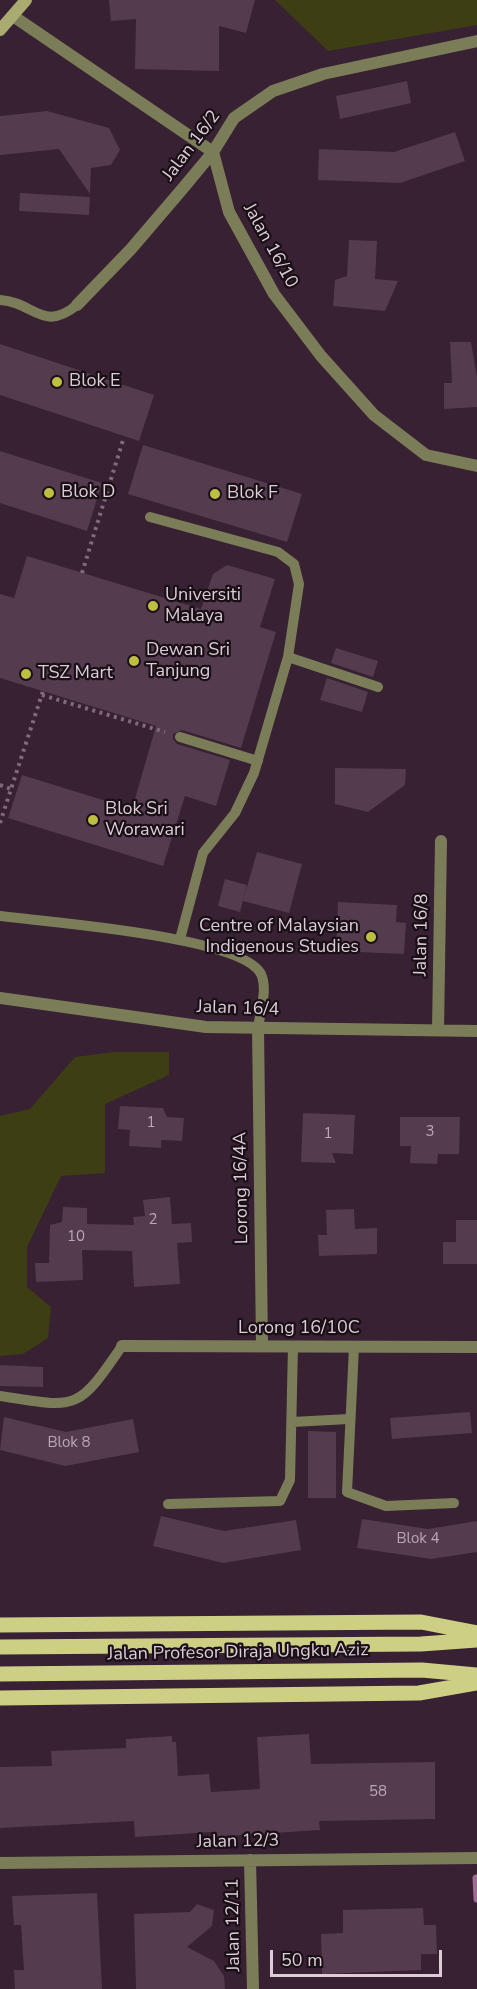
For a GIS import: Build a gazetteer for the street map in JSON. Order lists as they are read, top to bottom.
{
  "streets": {
    "main road": ["Jalan Profesor Diraja Ungku Aziz"],
    "street": [
      "Jalan 16/2",
      "Jalan 16/10",
      "Jalan 16/8",
      "Jalan 16/4",
      "Lorong 16/4A",
      "Lorong 16/10C",
      "Jalan 12/3",
      "Jalan 12/11"
    ]
  },
  "crossings": [
    ["Jalan 16/2", "Jalan 16/10"],
    ["Jalan 16/8", "Jalan 16/4"],
    ["Jalan 16/4", "Lorong 16/4A"],
    ["Lorong 16/4A", "Lorong 16/10C"],
    ["Jalan 12/3", "Jalan 12/11"]
  ],
  "places": [
    "Blok E",
    "Blok D",
    "Blok F",
    "Universiti Malaya",
    "Dewan Sri Tanjung",
    "TSZ Mart",
    "Blok Sri Worawari",
    "Centre of Malaysian Indigenous Studies"
  ],
  "house_numbers": [
    "1",
    "3",
    "1",
    "2",
    "10",
    "Blok 8",
    "Blok 4",
    "58"
  ],
  "scale_bar": "50 m"
}
